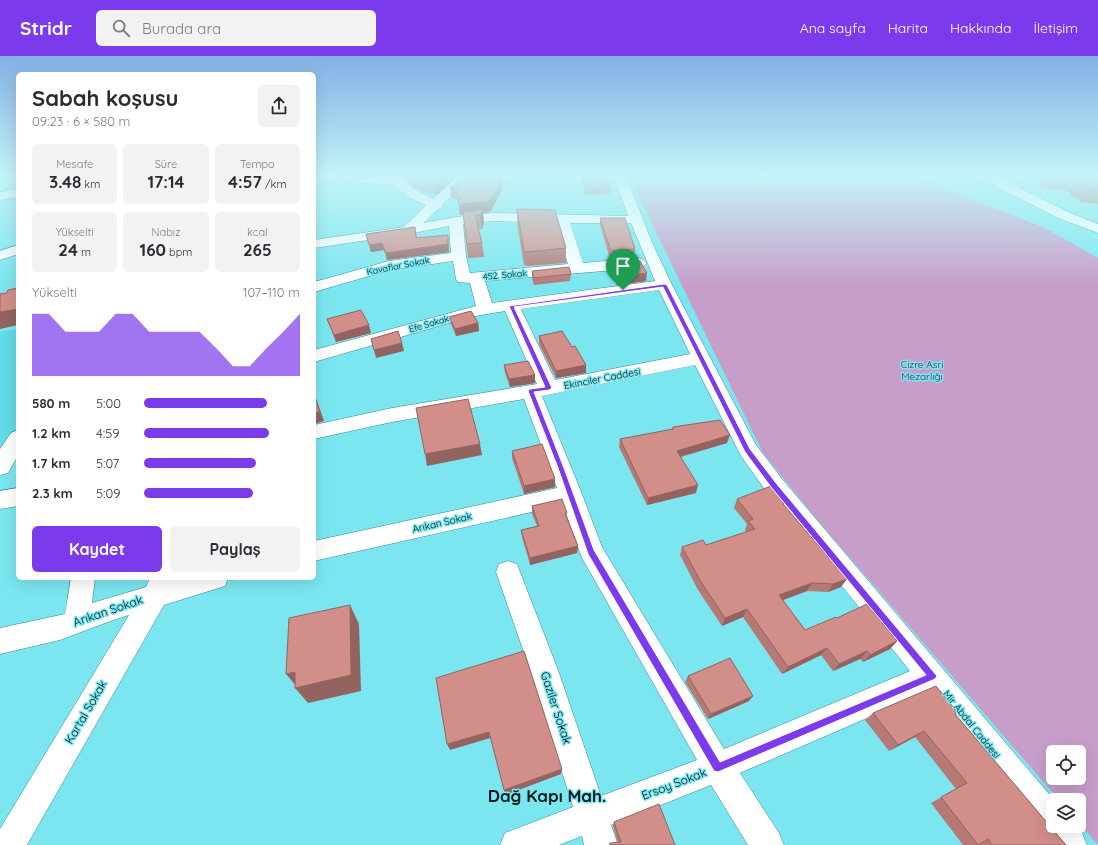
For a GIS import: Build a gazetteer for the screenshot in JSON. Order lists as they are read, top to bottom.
{
  "streets": {
    "street": [
      "Kavaflar Sokak",
      "452. Sokak",
      "Efe Sokak",
      "Ekinciler Caddesi",
      "Arıkan Sokak",
      "Gaziler Sokak",
      "Kartal Sokak",
      "Mir Abdal Caddesi",
      "Ersoy Sokak"
    ]
  },
  "crossings": [
    ["452. Sokak", "Mir Abdal Caddesi"],
    ["Efe Sokak", "Mir Abdal Caddesi"],
    ["Ekinciler Caddesi", "Mir Abdal Caddesi"],
    ["Arıkan Sokak", "Kartal Sokak"],
    ["Gaziler Sokak", "Ersoy Sokak"],
    ["Mir Abdal Caddesi", "Ersoy Sokak"]
  ],
  "districts": ["Dağ Kapı Mah."],
  "parks": ["Cizre Asri Mezarlığı"],
  "page": {
    "header": "Stridr",
    "search": "Burada ara",
    "nav": [
      "Ana sayfa",
      "Harita",
      "Hakkında",
      "İletişim"
    ],
    "heading": ["Sabah koşusu", "09:23 · 6 × 580 m"],
    "stats": [
      ["Mesafe", "3.48 km"],
      ["Süre", "17:14"],
      ["Tempo", "4:57 /km"],
      ["Yükselti", "24 m"],
      ["Nabız", "160 bpm"],
      ["kcal", "265"]
    ],
    "chart": ["Yükselti", "107–110 m"],
    "list": [
      {
        "name": "580 m",
        "note": "5:00"
      },
      {
        "name": "1.2 km",
        "note": "4:59"
      },
      {
        "name": "1.7 km",
        "note": "5:07"
      },
      {
        "name": "2.3 km",
        "note": "5:09"
      }
    ],
    "buttons": ["Kaydet", "Paylaş"]
  }
}
